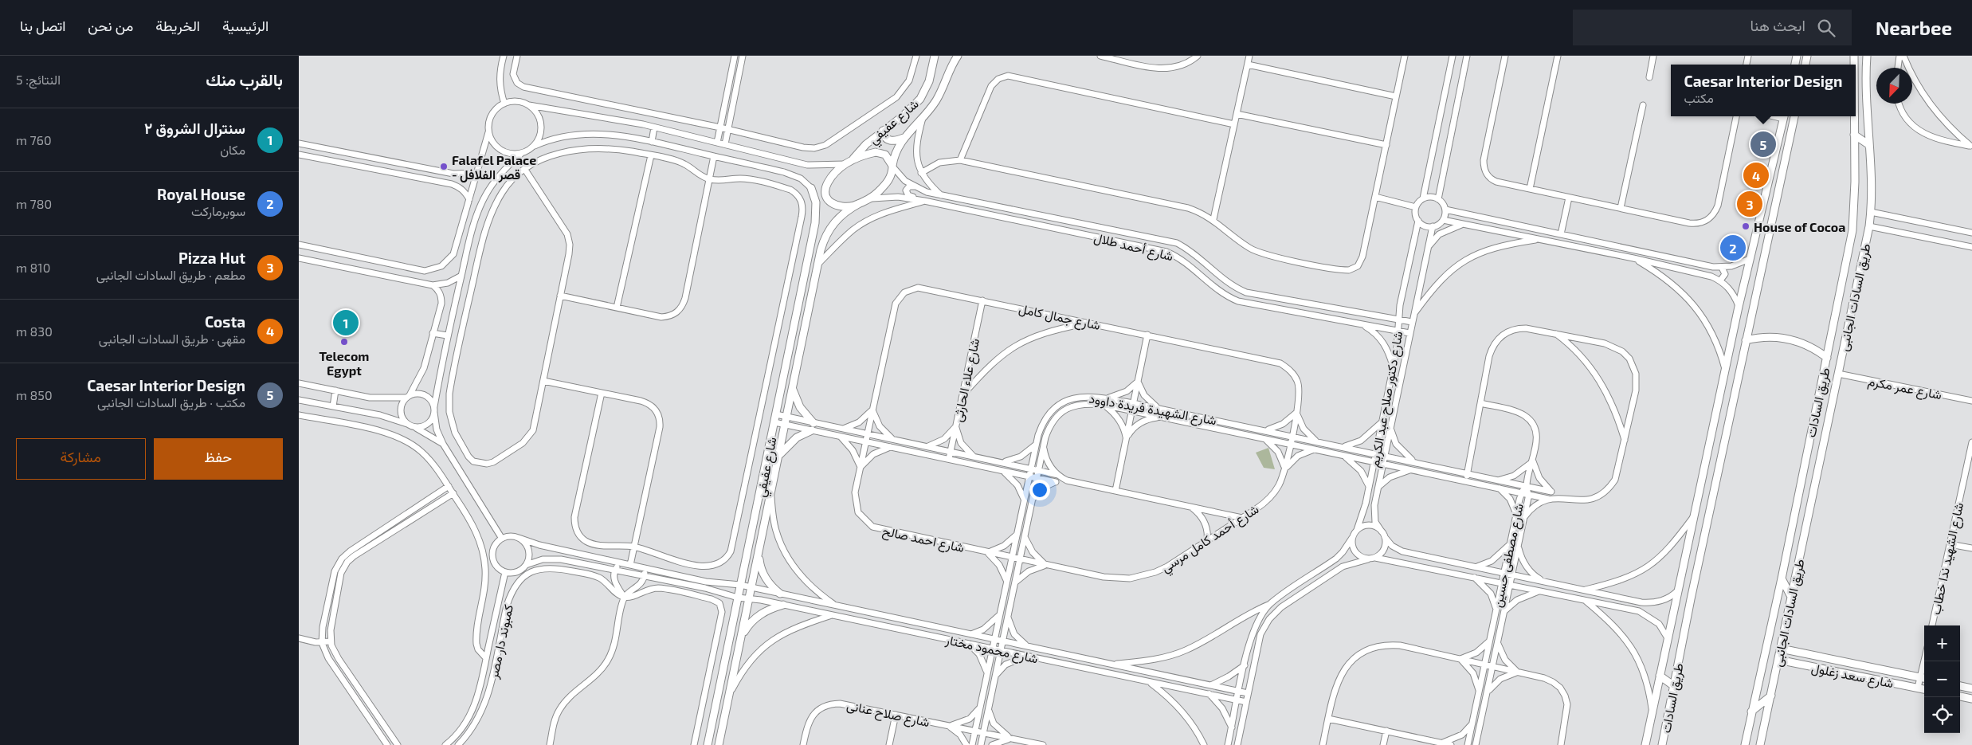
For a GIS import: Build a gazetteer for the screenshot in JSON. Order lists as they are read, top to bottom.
{
  "streets": {
    "street": [
      "شارع عفيفي",
      "شارع أحمد طلال",
      "طريق السادات الجانبى",
      "شارع جمال كامل",
      "شارع علاء الحارثى",
      "شارع عمر مكرم",
      "شارع دكتور صلاح عبد الكريم",
      "طريق السادات",
      "شارع الشهيدة فريدة داوود",
      "شارع أحمد كامل مرسي",
      "شارع احمد صالح",
      "شارع مصطفى حسين",
      "شارع الشهيد ندا خطاب",
      "كمبوند دار مصر",
      "شارع محمود مختار",
      "شارع سعد زغلول",
      "شارع صلاح عنانى"
    ]
  },
  "crossings": [
    ["شارع عفيفي", "شارع أحمد طلال"],
    ["شارع عفيفي", "شارع محمود مختار"],
    ["شارع أحمد طلال", "شارع دكتور صلاح عبد الكريم"],
    ["طريق السادات الجانبى", "شارع عمر مكرم"],
    ["طريق السادات الجانبى", "شارع سعد زغلول"],
    ["شارع جمال كامل", "شارع علاء الحارثى"],
    ["شارع جمال كامل", "شارع الشهيدة فريدة داوود"],
    ["شارع جمال كامل", "شارع أحمد كامل مرسي"],
    ["شارع جمال كامل", "شارع احمد صالح"],
    ["شارع دكتور صلاح عبد الكريم", "شارع الشهيدة فريدة داوود"],
    ["شارع دكتور صلاح عبد الكريم", "شارع مصطفى حسين"],
    ["شارع الشهيدة فريدة داوود", "شارع أحمد كامل مرسي"],
    ["شارع الشهيدة فريدة داوود", "شارع احمد صالح"],
    ["شارع الشهيدة فريدة داوود", "شارع مصطفى حسين"],
    ["شارع الشهيدة فريدة داوود", "شارع محمود مختار"],
    ["شارع الشهيدة فريدة داوود", "شارع صلاح عنانى"],
    ["شارع أحمد كامل مرسي", "شارع احمد صالح"]
  ],
  "places": ["Falafel Palace - قصر الفلافل", "House of Cocoa", "Telecom Egypt"],
  "north": "bottom left",
  "page": {
    "header": "Nearbee",
    "search": "ابحث هنا",
    "nav": [
      "الرئيسية",
      "الخريطة",
      "من نحن",
      "اتصل بنا"
    ],
    "heading": ["بالقرب منك", "النتائج: 5"],
    "popup": ["Caesar Interior Design", "مكتب"],
    "list": [
      {
        "mark": "1",
        "name": "سنترال الشروق ٢",
        "note": "مكان",
        "value": "760 m"
      },
      {
        "mark": "2",
        "name": "Royal House",
        "note": "سوبرماركت",
        "value": "780 m"
      },
      {
        "mark": "3",
        "name": "Pizza Hut",
        "note": "مطعم · طريق السادات الجانبى",
        "value": "810 m"
      },
      {
        "mark": "4",
        "name": "Costa",
        "note": "مقهى · طريق السادات الجانبى",
        "value": "830 m"
      },
      {
        "mark": "5",
        "name": "Caesar Interior Design",
        "note": "مكتب · طريق السادات الجانبى",
        "value": "850 m"
      }
    ],
    "pins": [
      "5",
      "4",
      "3",
      "2",
      "1"
    ],
    "buttons": ["حفظ", "مشاركة"],
    "map_buttons": ["+", "−"]
  }
}
